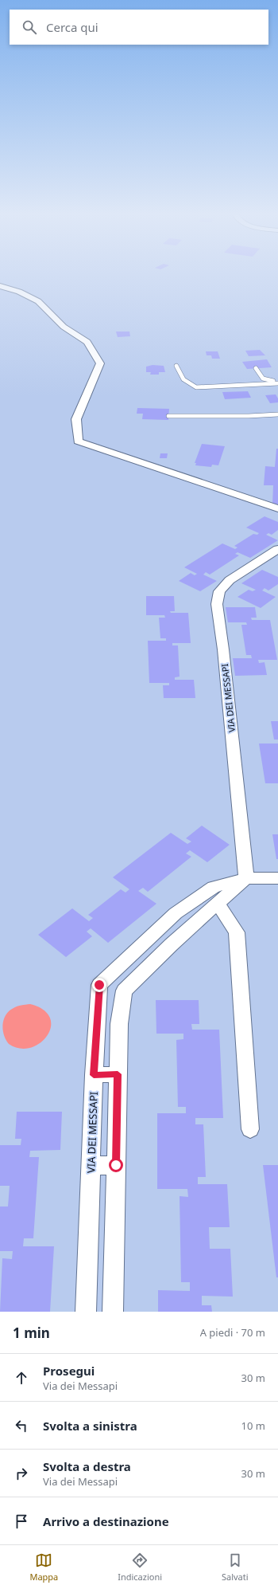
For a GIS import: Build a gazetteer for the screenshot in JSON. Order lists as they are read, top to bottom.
{
  "streets": {
    "street": ["VIA DEI MESSAPI"]
  },
  "page": {
    "search": "Cerca qui",
    "heading": ["1 min", "A piedi · 70 m"],
    "list": [
      ["Prosegui", "Via dei Messapi", "30 m"],
      ["Svolta a sinistra", "10 m"],
      ["Svolta a destra", "Via dei Messapi", "30 m"],
      "Arrivo a destinazione"
    ],
    "nav": ["Mappa", "Indicazioni", "Salvati"]
  }
}
